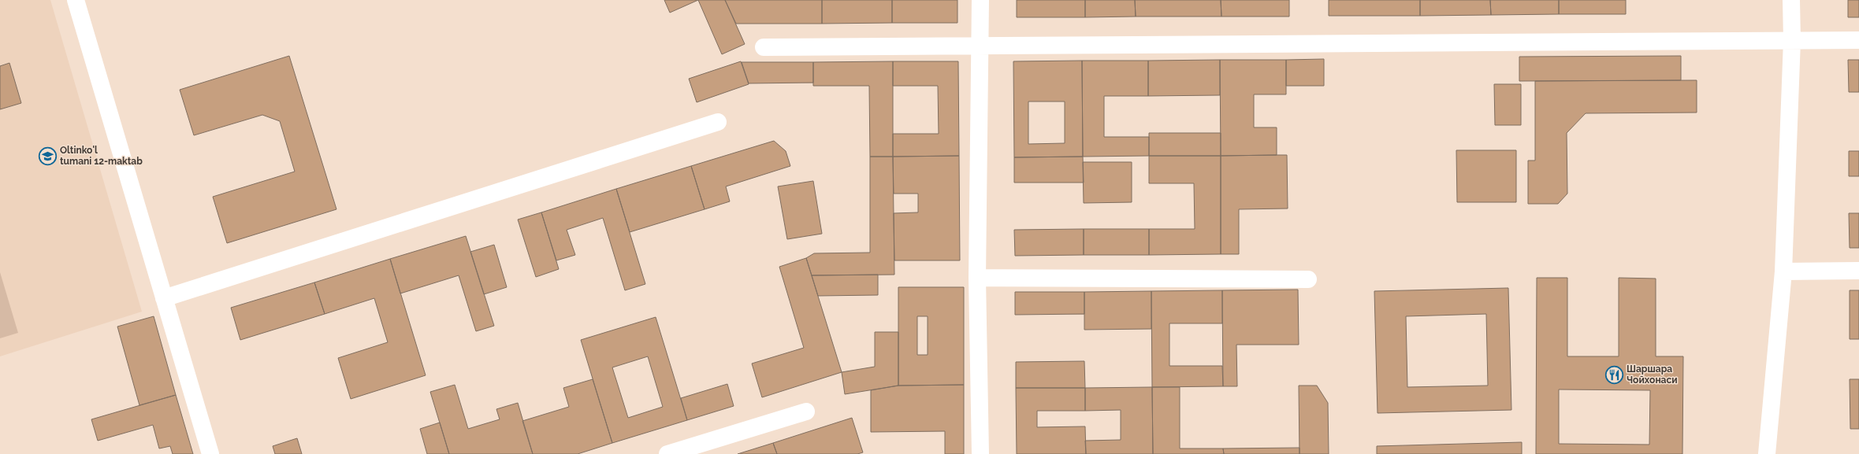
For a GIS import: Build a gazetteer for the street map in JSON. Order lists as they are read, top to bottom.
{
  "places": {
    "school or university": ["Oltinko'l tumani 12-maktab"],
    "restaurant": ["Шаршара Чойхонаси"]
  }
}
